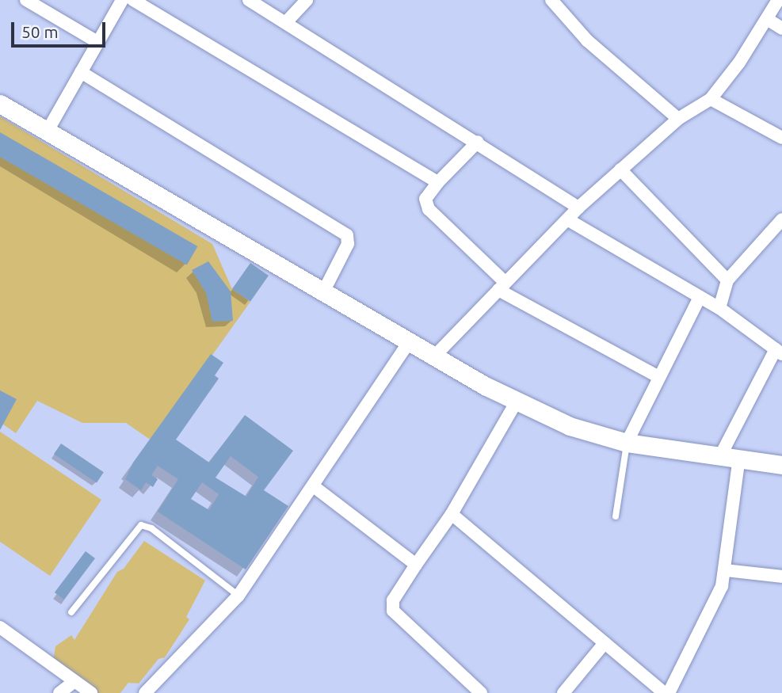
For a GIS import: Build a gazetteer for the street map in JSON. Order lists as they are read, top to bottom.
{
  "scale_bar": "50 m"
}
